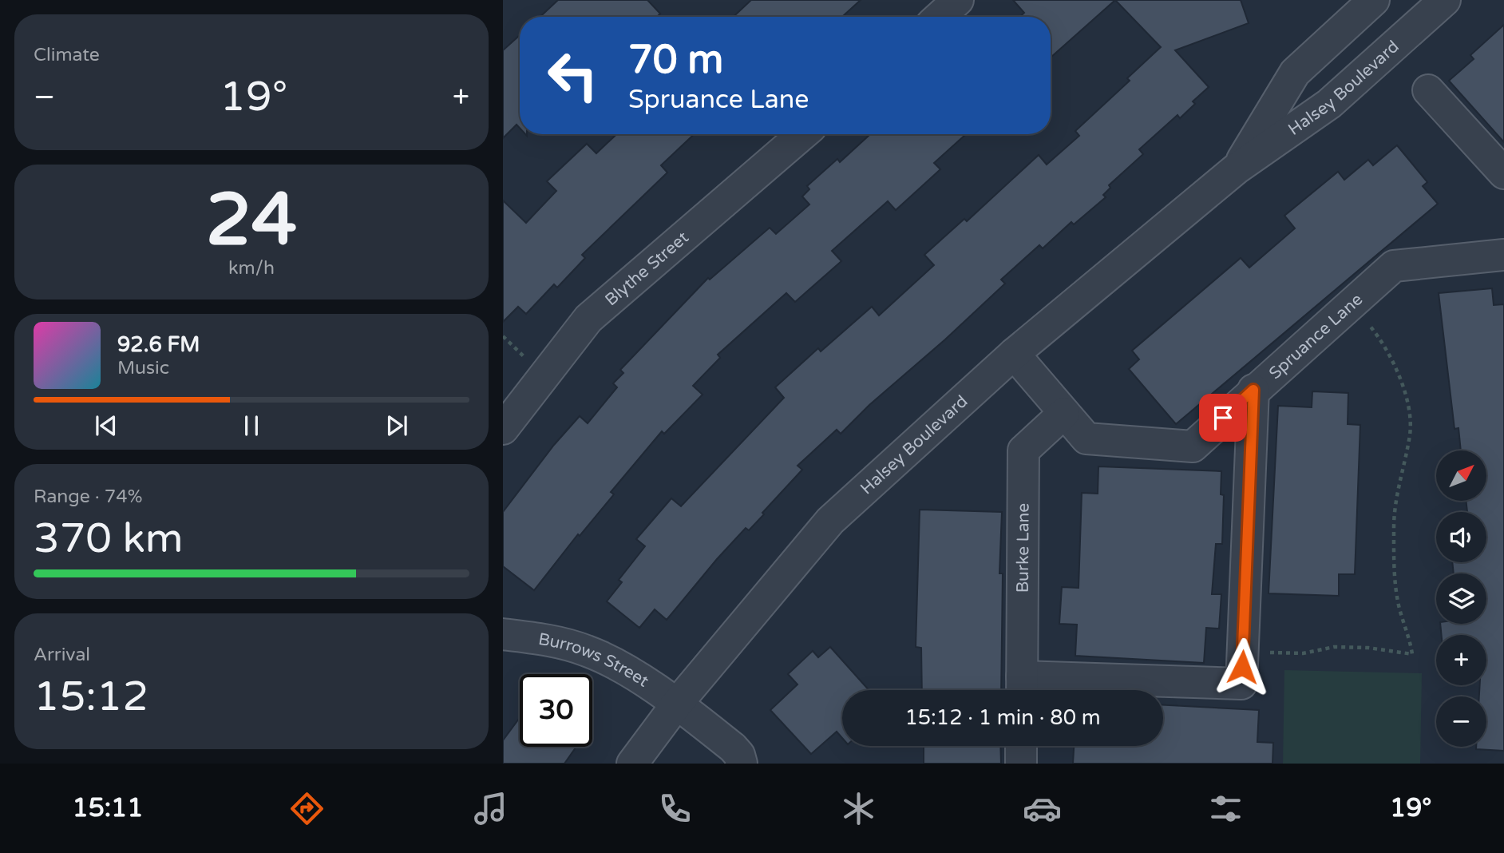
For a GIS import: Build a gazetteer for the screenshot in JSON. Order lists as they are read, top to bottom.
{
  "streets": {
    "street": [
      "Halsey Boulevard",
      "Blythe Street",
      "Spruance Lane",
      "Burke Lane",
      "Burrows Street"
    ]
  },
  "crossings": [
    ["Halsey Boulevard", "Spruance Lane"],
    ["Halsey Boulevard", "Burrows Street"],
    ["Spruance Lane", "Burke Lane"]
  ],
  "north": "top right",
  "page": {
    "tile": [
      "Climate",
      ["24", "km/h"],
      ["Range · 74%", "370 km"],
      ["Arrival", "15:12"]
    ],
    "turn": ["70 m", "Spruance Lane"],
    "heat": ["−", "19°", "+"],
    "song": ["92.6 FM", "Music"],
    "map_buttons": ["+", "−"],
    "limit": "30",
    "trip": "15:12 · 1 min · 80 m",
    "tabs": ["15:11", "19°"]
  }
}
